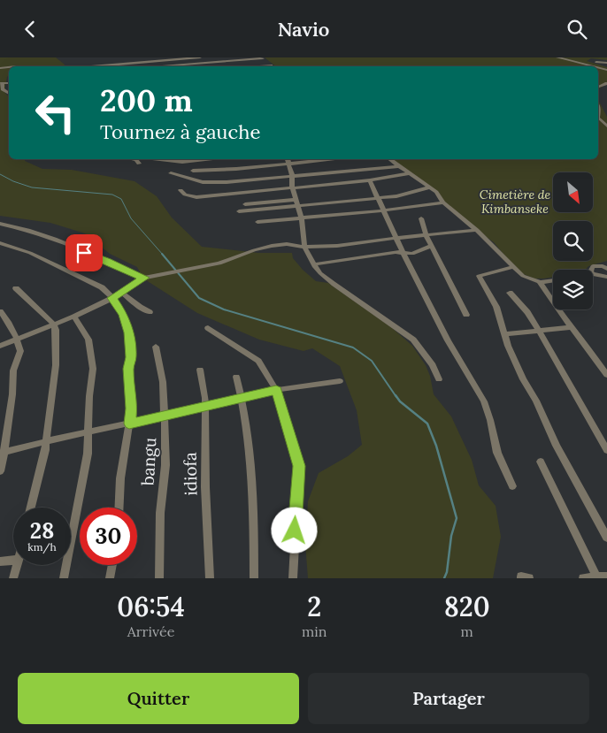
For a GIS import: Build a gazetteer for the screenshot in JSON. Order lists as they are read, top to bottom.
{
  "streets": {
    "street": ["bangu", "idiofa"]
  },
  "parks": ["Cimetière de Kimbanseke"],
  "north": "bottom right",
  "page": {
    "header": "Navio",
    "turn": ["200 m", "Tournez à gauche"],
    "speed": "28 km/h",
    "limit": "30",
    "eta": [
      "06:54",
      "Arrivée",
      "2",
      "min",
      "820",
      "m"
    ],
    "buttons": ["Quitter", "Partager"]
  }
}
